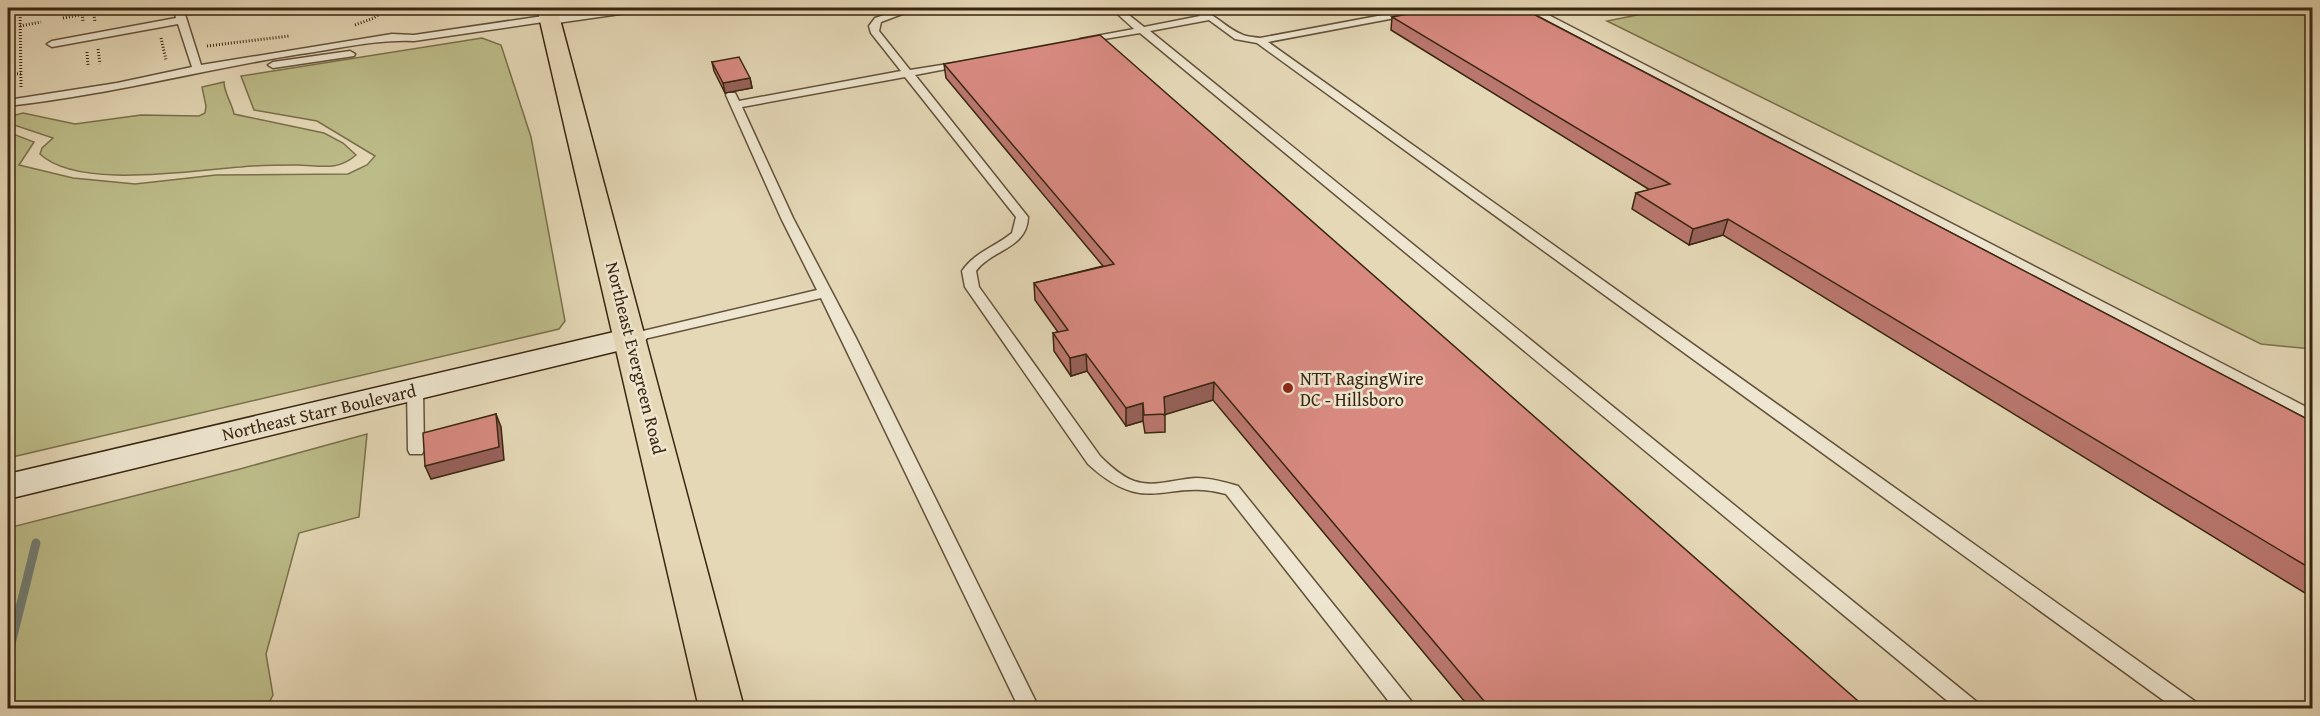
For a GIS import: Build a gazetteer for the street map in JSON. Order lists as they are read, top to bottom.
{
  "streets": {
    "main road": ["Northeast Evergreen Road"],
    "street": ["Northeast Starr Boulevard"]
  },
  "crossings": [
    ["Northeast Evergreen Road", "Northeast Starr Boulevard"]
  ],
  "places": ["NTT RagingWire DC - Hillsboro"]
}
